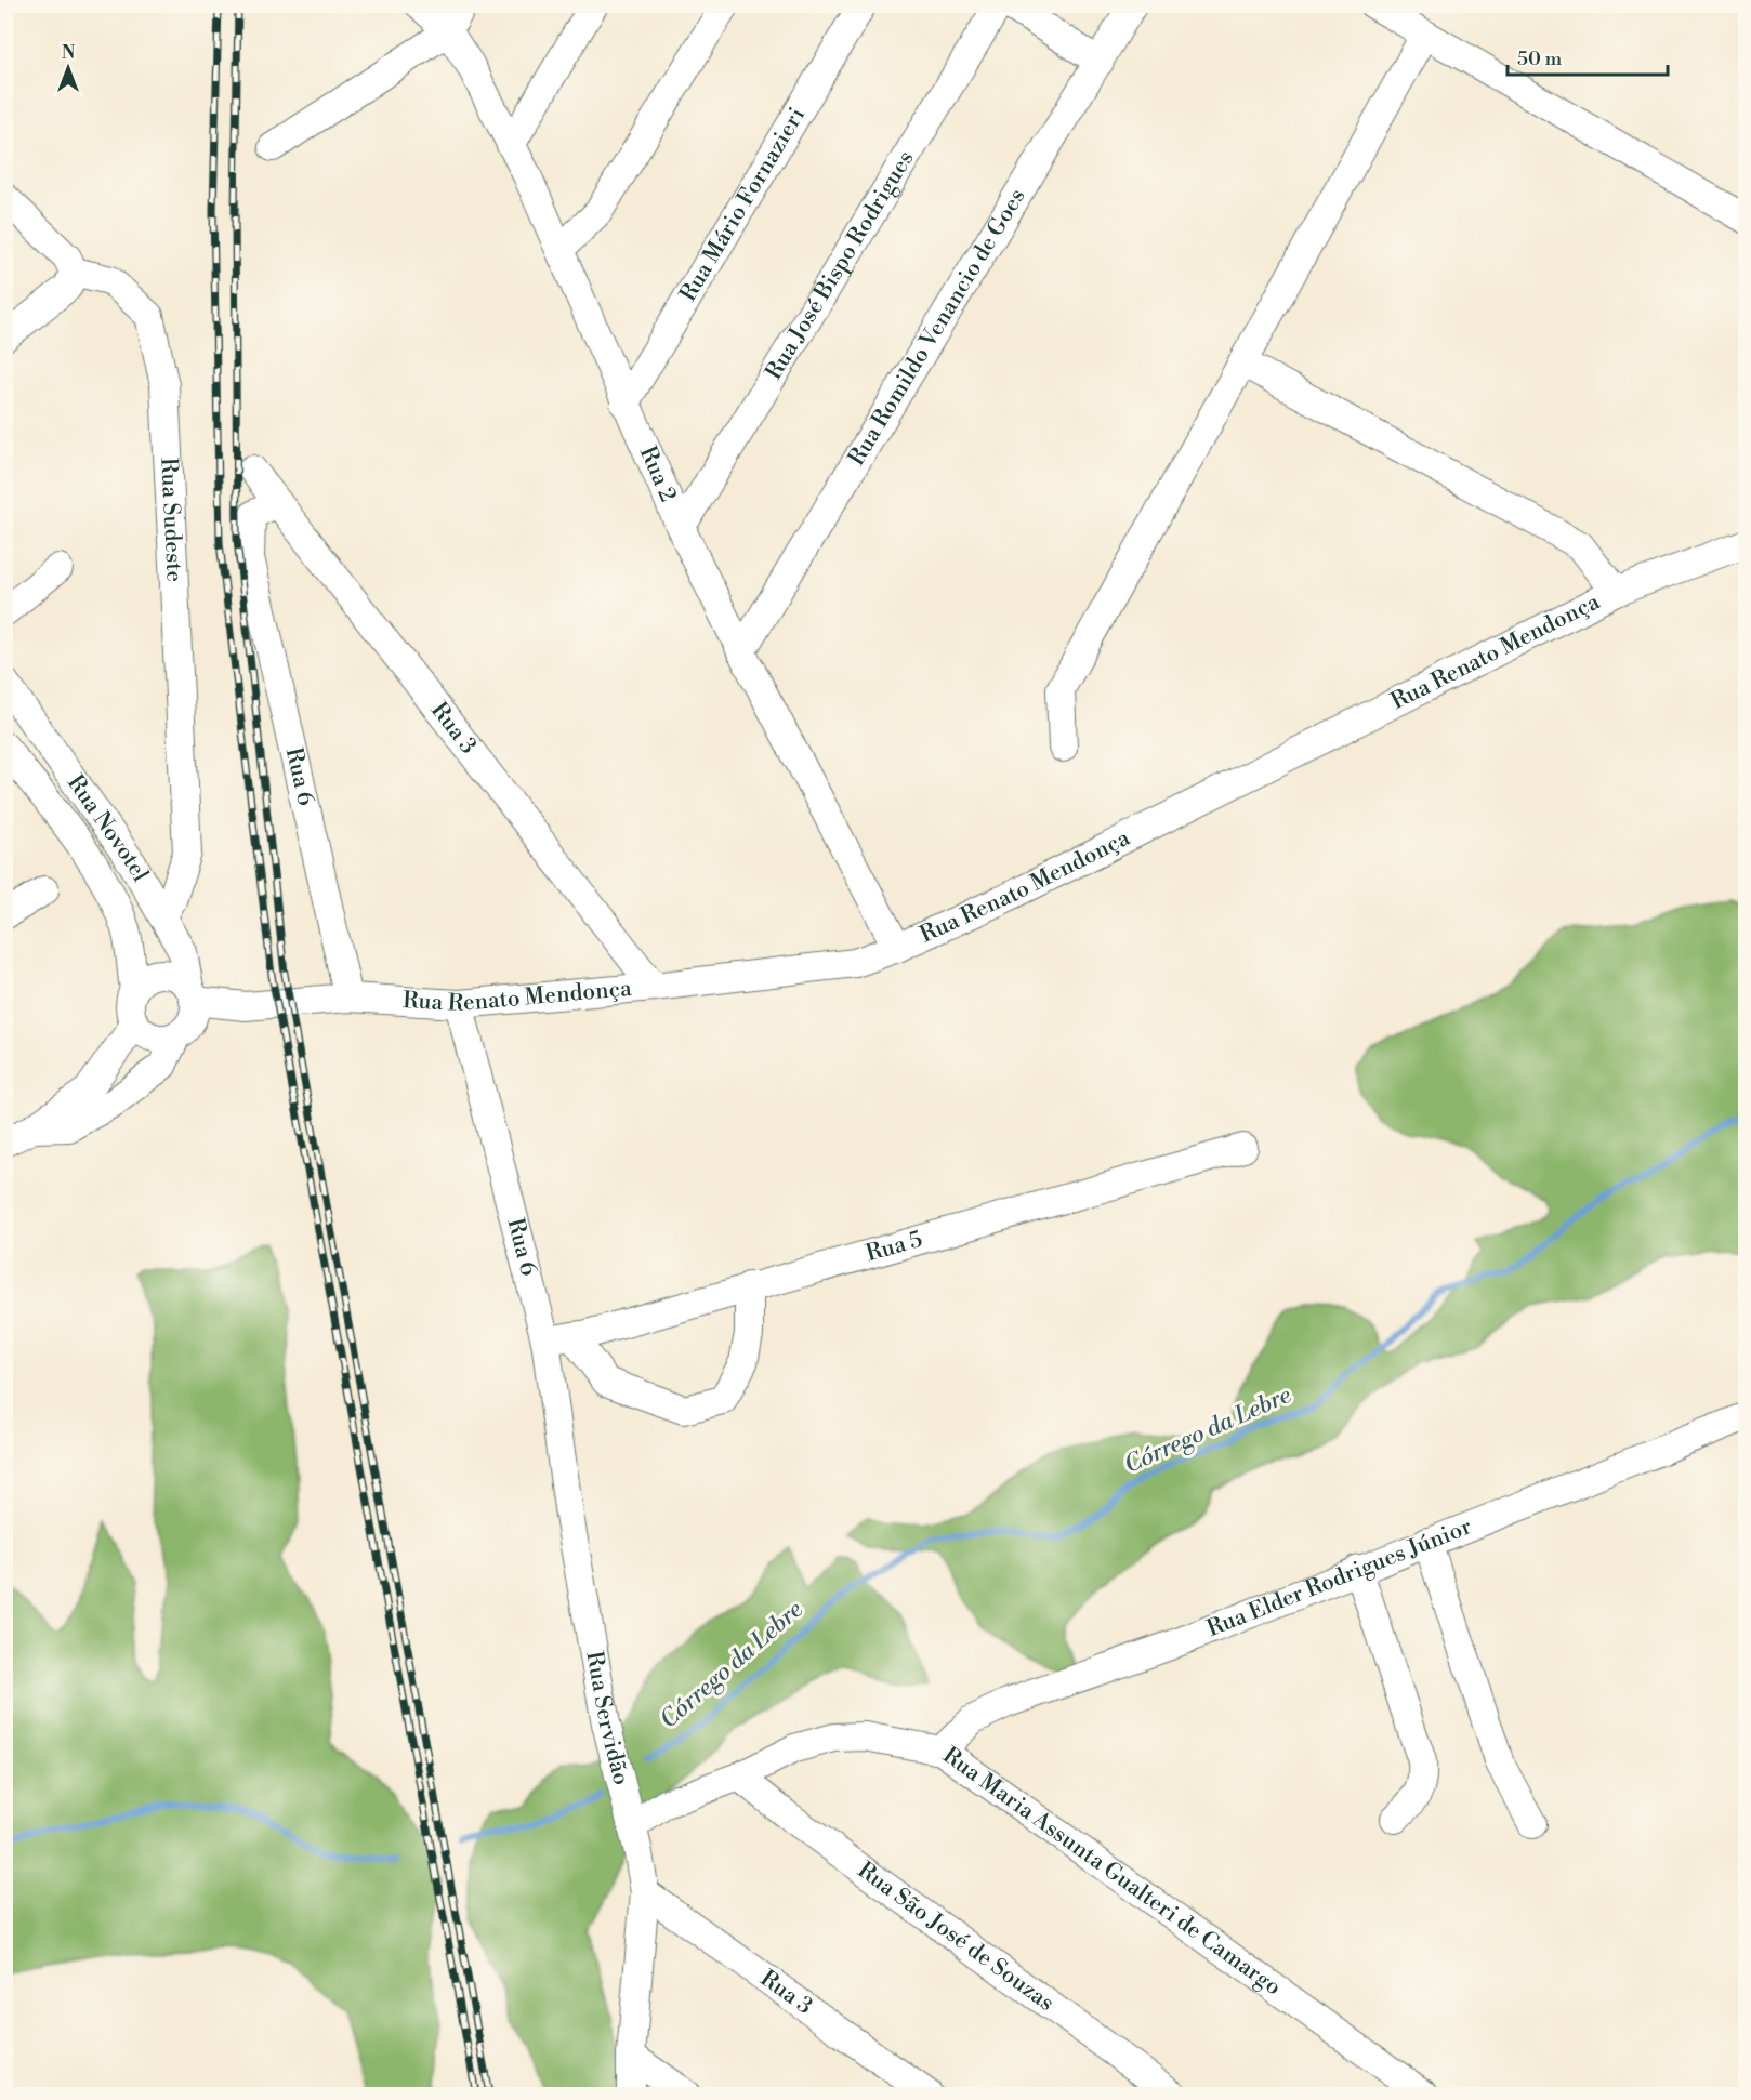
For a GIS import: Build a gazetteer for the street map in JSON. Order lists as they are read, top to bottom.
{
  "streets": {
    "street": [
      "Rua Mário Fornazieri",
      "Rua José Bispo Rodrigues",
      "Rua Romildo Venancio de Goes",
      "Rua 2",
      "Rua Sudeste",
      "Rua Renato Mendonça",
      "Rua 3",
      "Rua 6",
      "Rua Novotel",
      "Rua 5",
      "Rua Elder Rodrigues Júnior",
      "Rua Servidão",
      "Rua Maria Assunta Gualteri de Camargo",
      "Rua São José de Souzas"
    ]
  },
  "crossings": [
    ["Rua Mário Fornazieri", "Rua 2"],
    ["Rua José Bispo Rodrigues", "Rua 2"],
    ["Rua Romildo Venancio de Goes", "Rua 2"],
    ["Rua 2", "Rua Renato Mendonça"],
    ["Rua Sudeste", "Rua Novotel"],
    ["Rua Renato Mendonça", "Rua 3"],
    ["Rua Renato Mendonça", "Rua 6"],
    ["Rua Renato Mendonça", "Rua Novotel"],
    ["Rua 3", "Rua 6"],
    ["Rua 3", "Rua Servidão"],
    ["Rua 6", "Rua 5"],
    ["Rua 6", "Rua Servidão"],
    ["Rua 5", "Rua Servidão"],
    ["Rua Elder Rodrigues Júnior", "Rua Maria Assunta Gualteri de Camargo"],
    ["Rua Servidão", "Rua Maria Assunta Gualteri de Camargo"],
    ["Rua Maria Assunta Gualteri de Camargo", "Rua São José de Souzas"]
  ],
  "water": ["Córrego da Lebre"],
  "scale_bar": "50 m",
  "north": "top"
}
